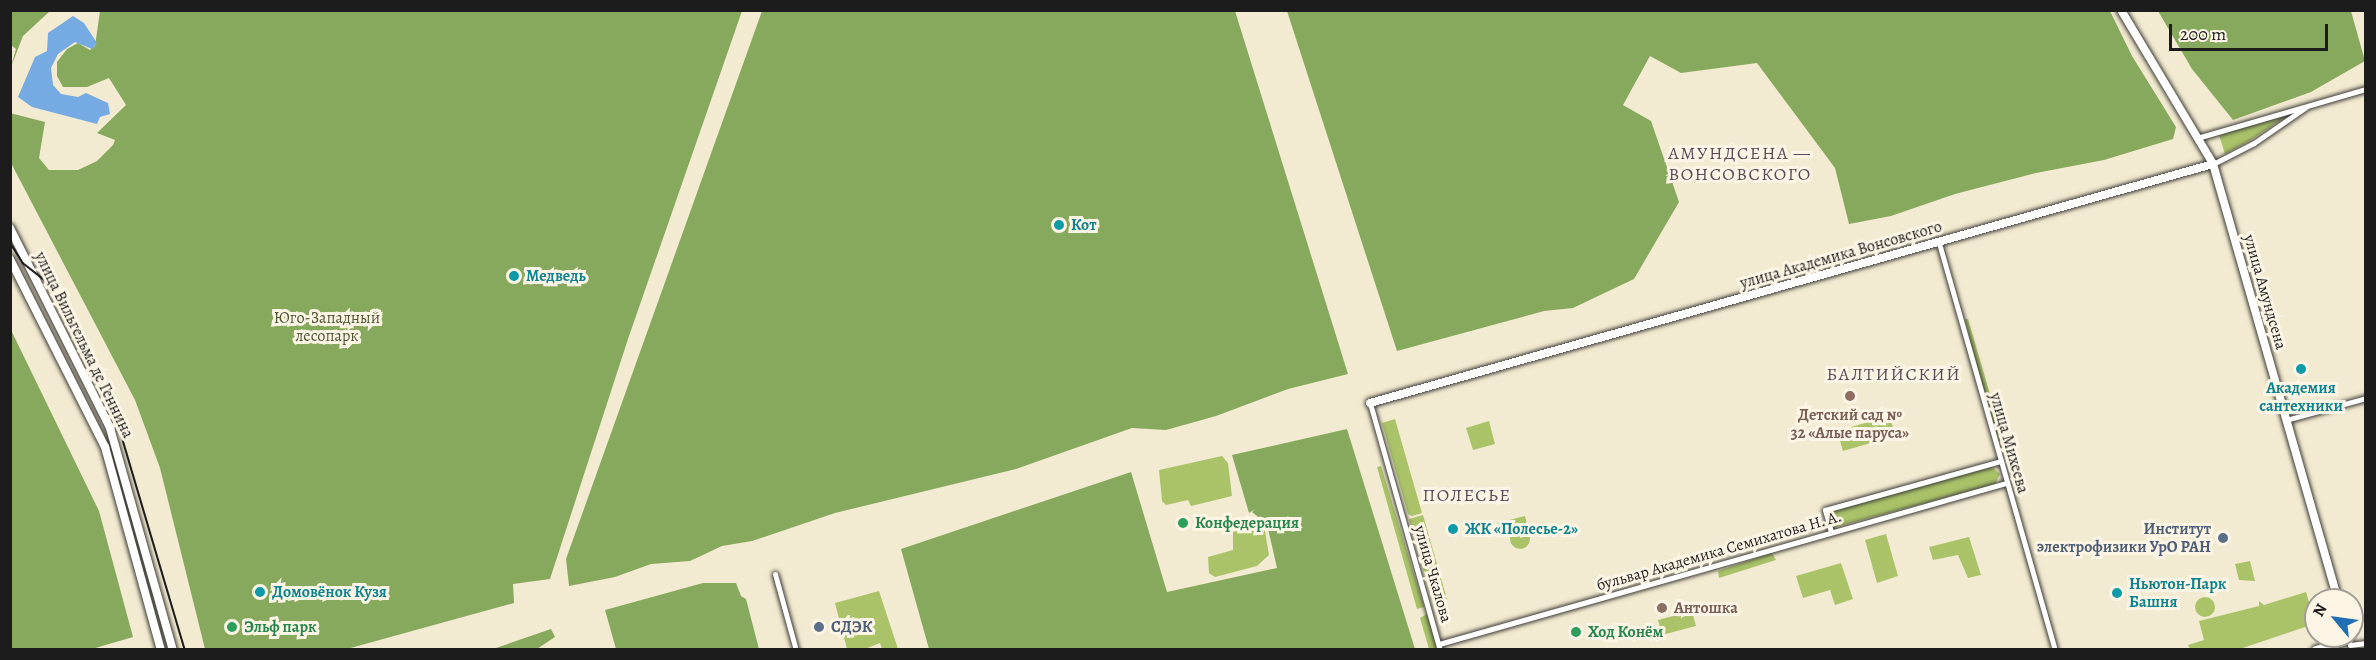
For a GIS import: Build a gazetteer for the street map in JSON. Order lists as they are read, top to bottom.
{
  "streets": {
    "main road": ["улица Академика Вонсовского", "улица Амундсена", "улица Вильгельма де Геннина"],
    "street": ["улица Михеева", "бульвар Академика Семихатова Н. А.", "улица Чкалова"]
  },
  "crossings": [
    ["улица Академика Вонсовского", "улица Амундсена"],
    ["улица Академика Вонсовского", "улица Михеева"],
    ["улица Академика Вонсовского", "улица Чкалова"],
    ["улица Михеева", "бульвар Академика Семихатова Н. А."],
    ["бульвар Академика Семихатова Н. А.", "улица Чкалова"]
  ],
  "districts": ["АМУНДСЕНА — ВОНСОВСКОГО", "БАЛТИЙСКИЙ", "ПОЛЕСЬЕ"],
  "parks": ["Юго-Западный лесопарк"],
  "places": [
    "Кот",
    "Медведь",
    "Академия сантехники",
    "Детский сад № 32 «Алые паруса»",
    "Конфедерация",
    "ЖК «Полесье-2»",
    "Институт электрофизики УрО РАН",
    "Домовёнок Кузя",
    "Ньютон-Парк Башня",
    "Антошка",
    "Эльф парк",
    "СДЭК",
    "Ход Конём"
  ],
  "scale_bar": "200 m",
  "north": "top left"
}
